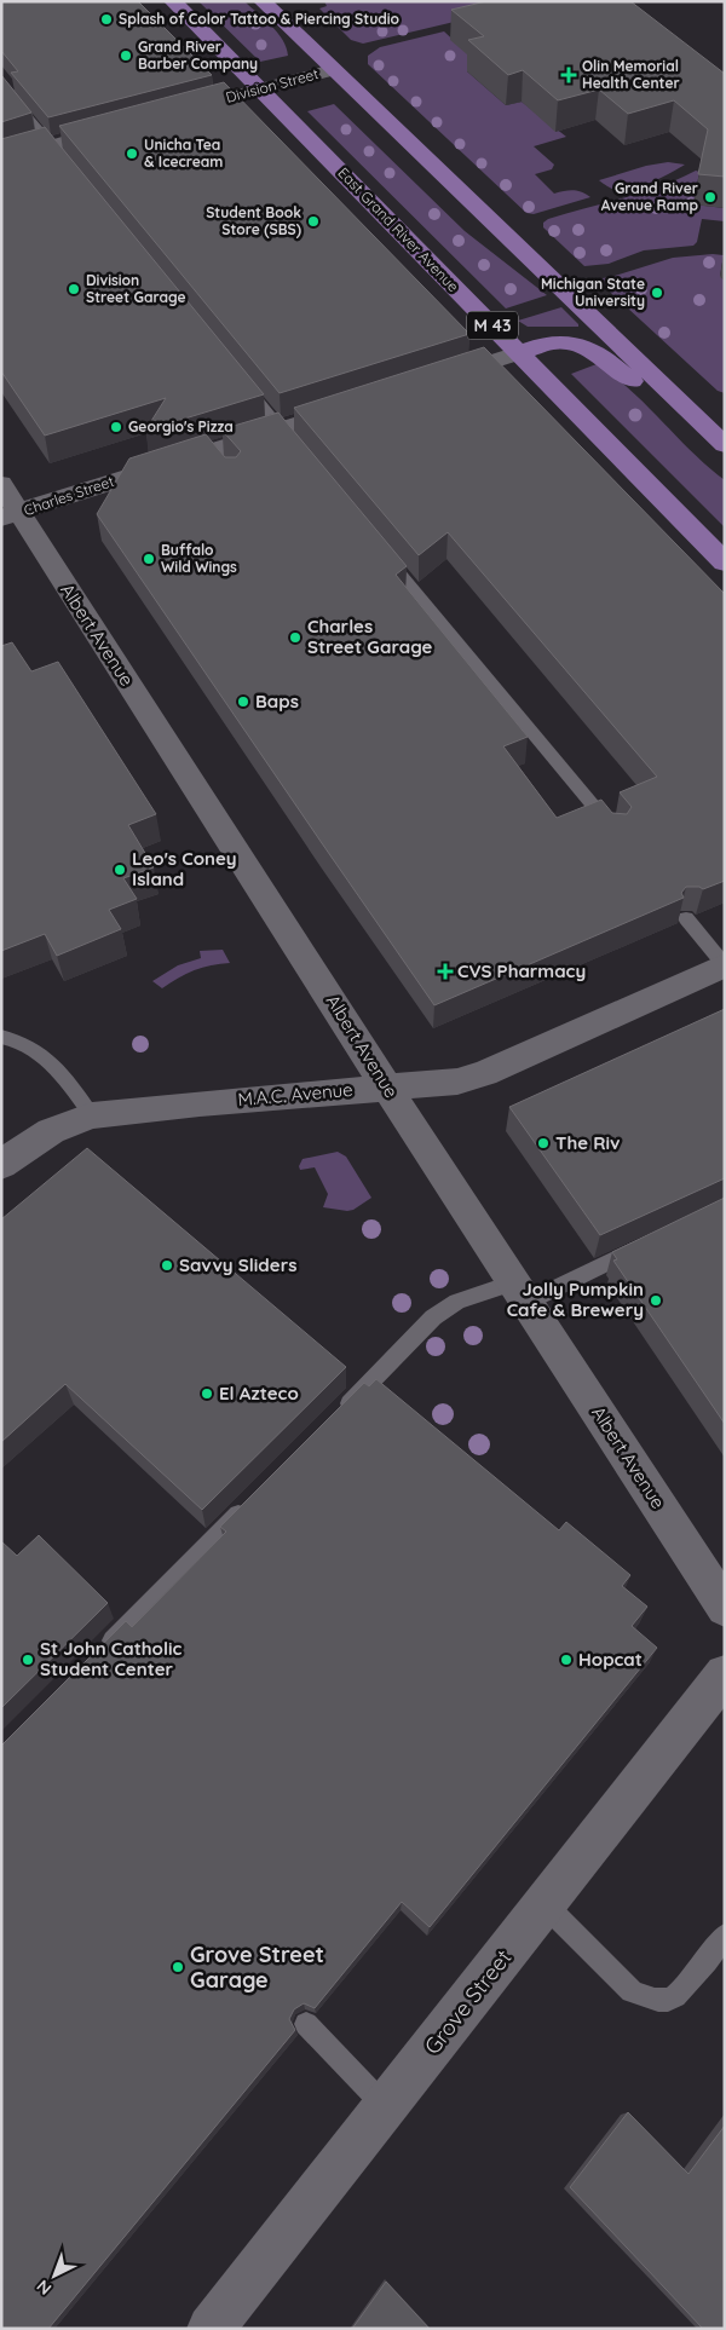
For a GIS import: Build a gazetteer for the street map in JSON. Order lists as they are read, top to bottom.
{
  "streets": {
    "main road": ["East Grand River Avenue", "M 43"],
    "street": [
      "Division Street",
      "Charles Street",
      "Albert Avenue",
      "M.A.C. Avenue",
      "Grove Street"
    ]
  },
  "crossings": [
    ["Division Street", "East Grand River Avenue"],
    ["Charles Street", "Albert Avenue"],
    ["Albert Avenue", "M.A.C. Avenue"]
  ],
  "places": {
    "other": [
      "Splash of Color Tattoo & Piercing Studio",
      "Grand River Barber Company",
      "Unicha Tea & Icecream",
      "Grand River Avenue Ramp",
      "Student Book Store (SBS)",
      "Division Street Garage",
      "Michigan State University",
      "Georgio's Pizza",
      "Buffalo Wild Wings",
      "Charles Street Garage",
      "Baps",
      "Leo's Coney Island",
      "The Riv",
      "Savvy Sliders",
      "Jolly Pumpkin Cafe & Brewery",
      "El Azteco",
      "St John Catholic Student Center",
      "Hopcat",
      "Grove Street Garage"
    ],
    "health": ["Olin Memorial Health Center", "CVS Pharmacy"]
  },
  "north": "bottom left"
}
